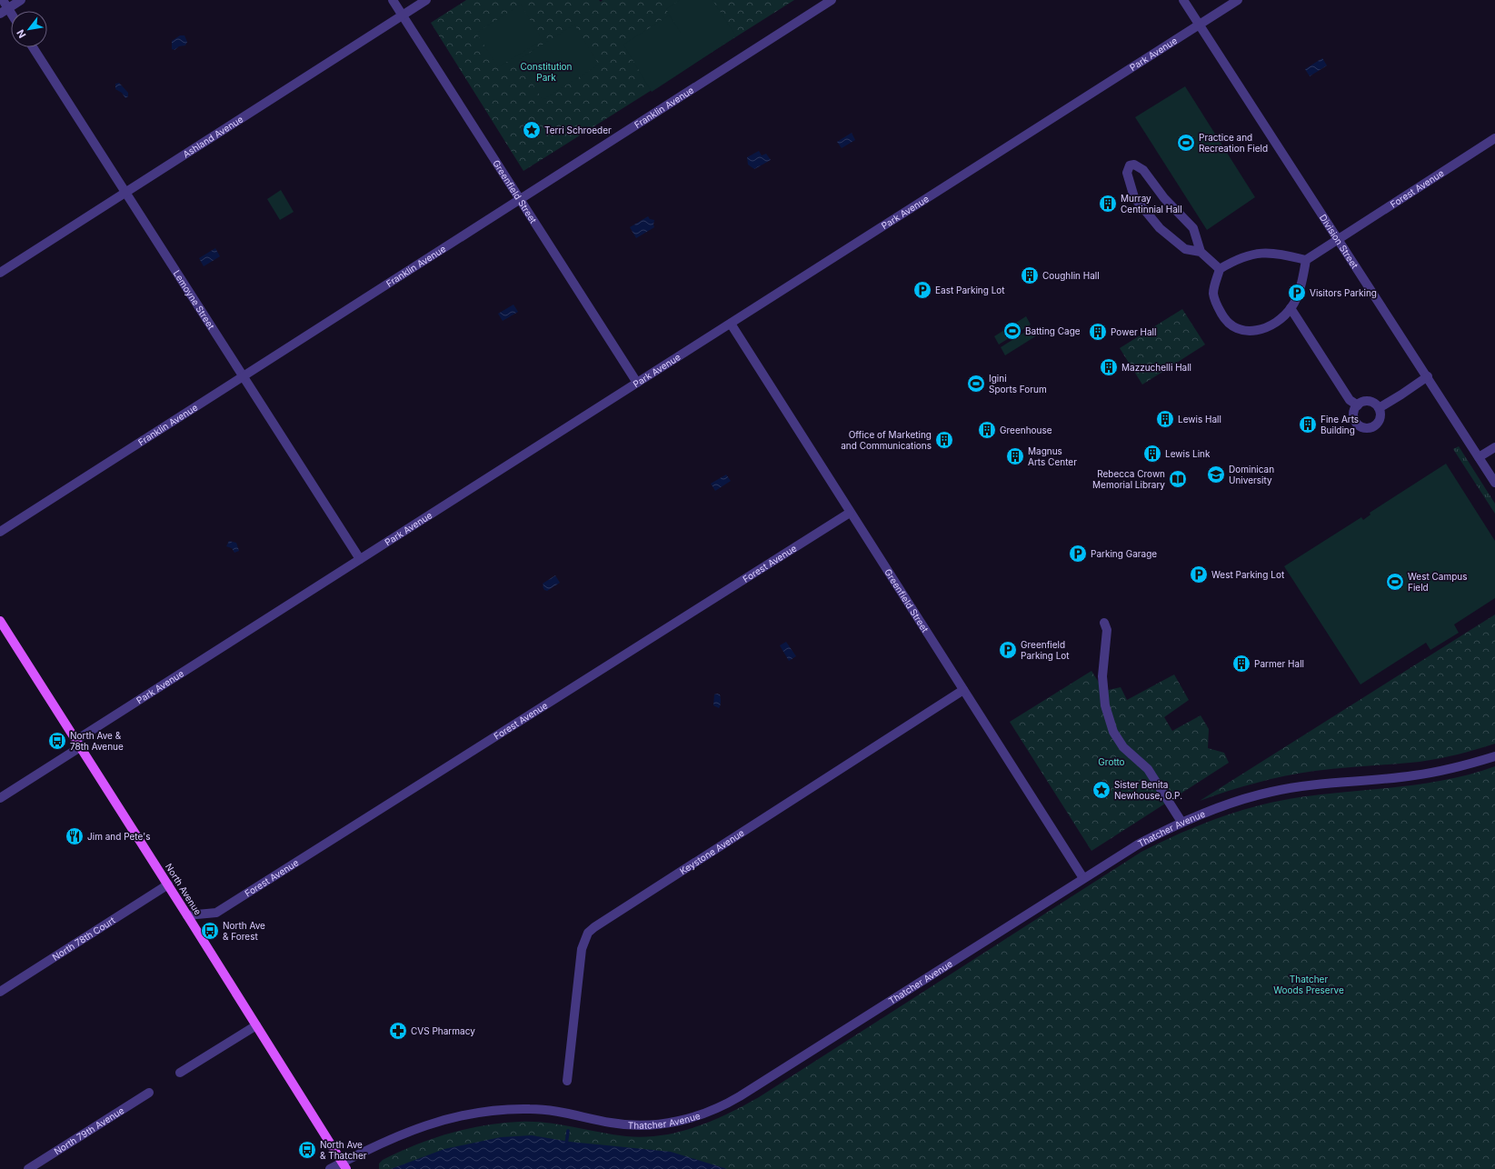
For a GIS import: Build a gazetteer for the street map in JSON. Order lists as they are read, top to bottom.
{
  "streets": {
    "main road": ["North Avenue"],
    "street": [
      "Park Avenue",
      "Franklin Avenue",
      "Ashland Avenue",
      "Forest Avenue",
      "Greenfield Street",
      "Division Street",
      "Lemoyne Street",
      "Thatcher Avenue",
      "Keystone Avenue",
      "North 78th Court",
      "North 79th Avenue"
    ]
  },
  "crossings": [
    ["Park Avenue", "Greenfield Street"],
    ["Park Avenue", "Division Street"],
    ["Park Avenue", "Lemoyne Street"],
    ["Park Avenue", "North Avenue"],
    ["Franklin Avenue", "Greenfield Street"],
    ["Franklin Avenue", "Lemoyne Street"],
    ["Ashland Avenue", "Greenfield Street"],
    ["Ashland Avenue", "Lemoyne Street"],
    ["Forest Avenue", "Greenfield Street"],
    ["Forest Avenue", "Division Street"],
    ["Forest Avenue", "North Avenue"],
    ["Greenfield Street", "Thatcher Avenue"],
    ["Greenfield Street", "Keystone Avenue"],
    ["Thatcher Avenue", "North Avenue"],
    ["North Avenue", "North 78th Court"]
  ],
  "parks": ["Constitution Park", "Grotto", "Thatcher Woods Preserve"],
  "places": {
    "place": ["Terri Schroeder", "Sister Benita Newhouse, O.P."],
    "sports": [
      "Practice and Recreation Field",
      "Batting Cage",
      "Igini Sports Forum",
      "West Campus Field"
    ],
    "building": [
      "Murray Centinnial Hall",
      "Coughlin Hall",
      "Power Hall",
      "Mazzuchelli Hall",
      "Lewis Hall",
      "Fine Arts Building",
      "Greenhouse",
      "Office of Marketing and Communications",
      "Lewis Link",
      "Magnus Arts Center",
      "Parmer Hall"
    ],
    "parking": [
      "East Parking Lot",
      "Visitors Parking",
      "Parking Garage",
      "West Parking Lot",
      "Greenfield Parking Lot"
    ],
    "school or university": ["Dominican University"],
    "library": ["Rebecca Crown Memorial Library"],
    "bus stop": ["North Ave & 78th Avenue", "North Ave & Forest", "North Ave & Thatcher"],
    "restaurant": ["Jim and Pete's"],
    "pharmacy": ["CVS Pharmacy"]
  },
  "north": "bottom left"
}
